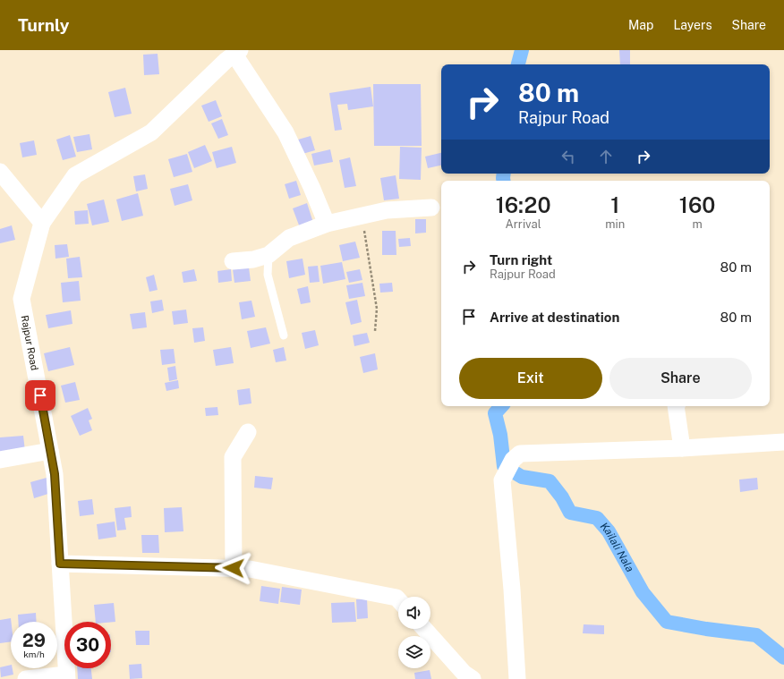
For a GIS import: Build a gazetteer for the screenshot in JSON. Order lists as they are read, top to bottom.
{
  "streets": {
    "street": ["Rajpur Road"]
  },
  "water": ["Kailali Nala"],
  "page": {
    "header": "Turnly",
    "nav": ["Map", "Layers", "Share"],
    "turn": ["80 m", "Rajpur Road"],
    "eta": [
      "16:20",
      "Arrival",
      "1",
      "min",
      "160",
      "m"
    ],
    "list": [
      {
        "name": "Turn right",
        "note": "Rajpur Road",
        "value": "80 m"
      },
      {
        "name": "Arrive at destination",
        "value": "80 m"
      }
    ],
    "buttons": ["Exit", "Share"],
    "speed": "29 km/h",
    "limit": "30"
  }
}
